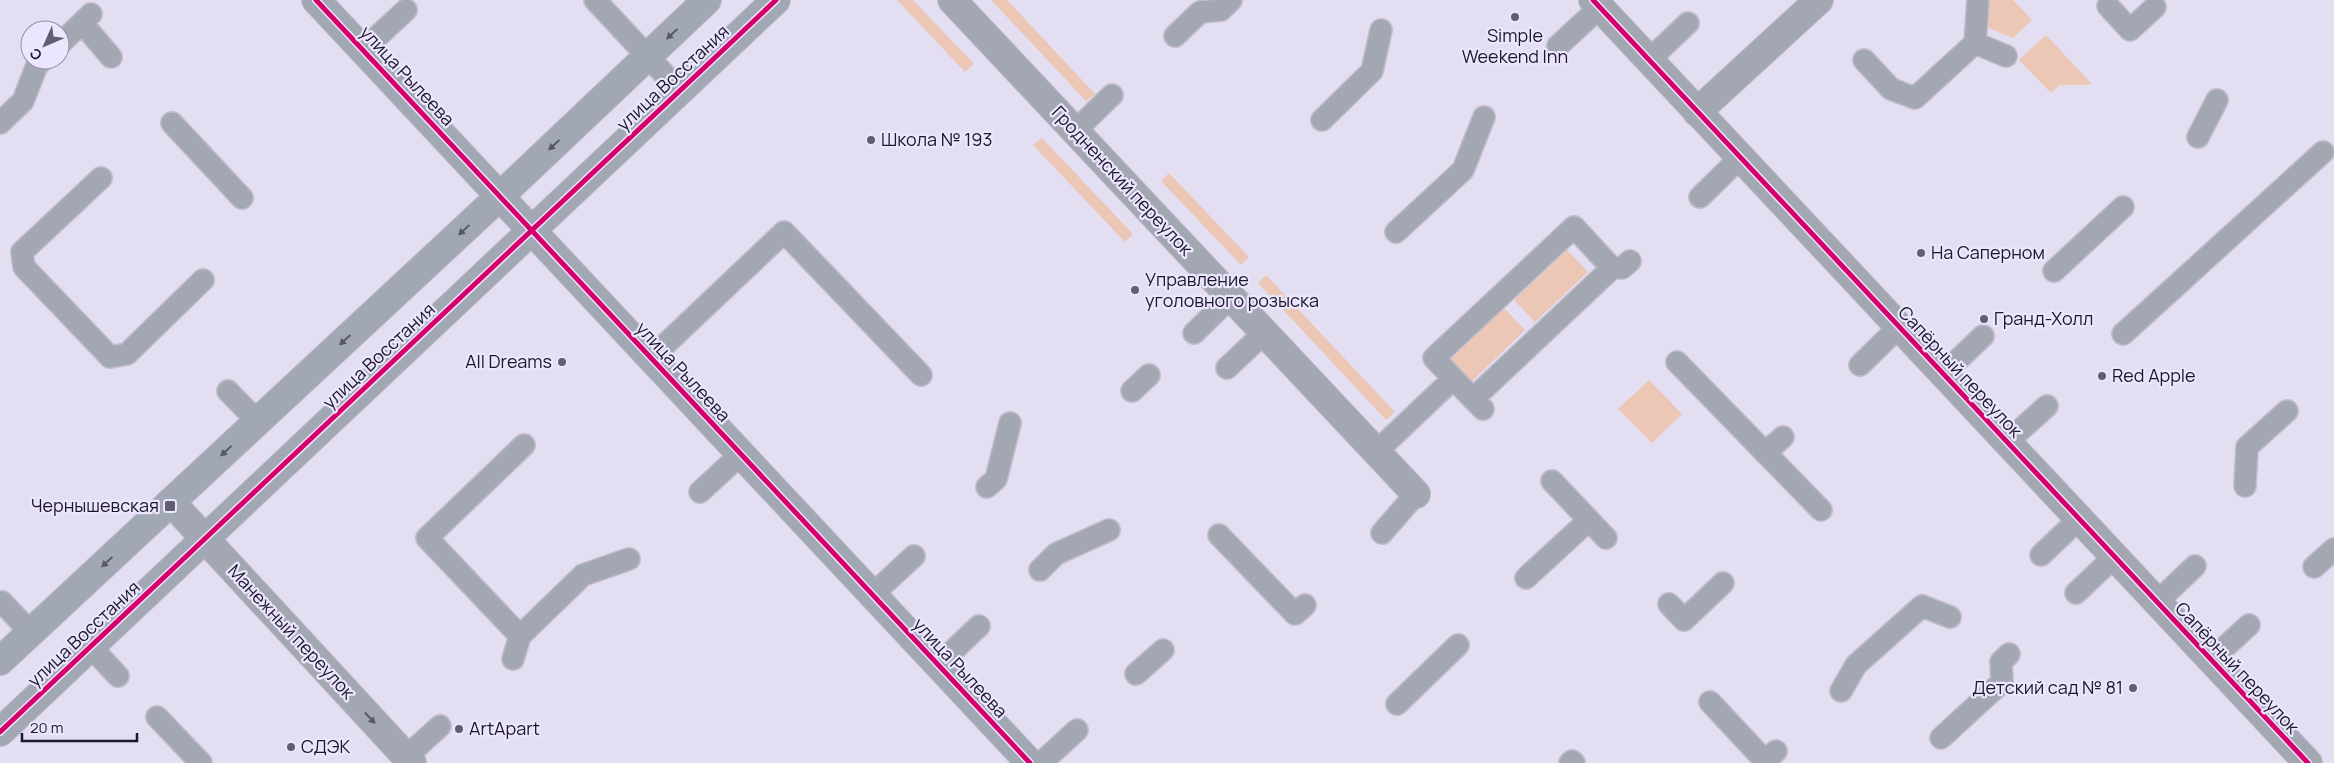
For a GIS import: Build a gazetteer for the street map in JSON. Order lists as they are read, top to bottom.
{
  "streets": {
    "street": [
      "улица Рылеева",
      "улица Восстания",
      "Гродненский переулок",
      "Сапёрный переулок",
      "Манежный переулок"
    ]
  },
  "crossings": [
    ["улица Рылеева", "улица Восстания"],
    ["улица Восстания", "Манежный переулок"]
  ],
  "one_way": ["Манежный переулок"],
  "places": {
    "other": [
      "Simple Weekend Inn",
      "Школа № 193",
      "На Саперном",
      "Управление уголовного розыска",
      "Гранд-Холл",
      "All Dreams",
      "Red Apple",
      "Детский сад № 81",
      "ArtApart",
      "СДЭК"
    ],
    "transit": ["Чернышевская"]
  },
  "scale_bar": "20 m",
  "north": "bottom left"
}
